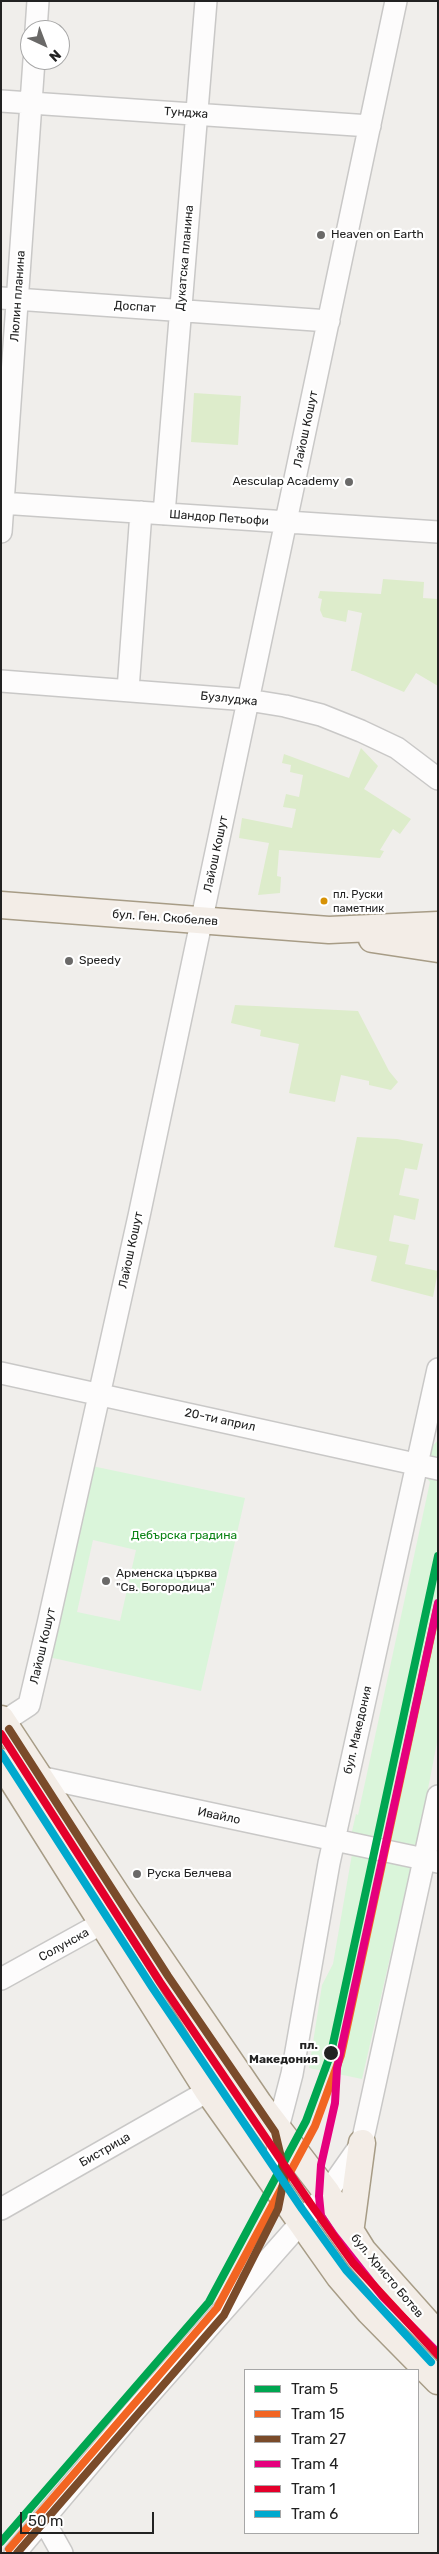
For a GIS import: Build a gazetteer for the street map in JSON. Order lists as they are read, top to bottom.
{
  "streets": {
    "main road": ["бул. Ген. Скобелев", "бул. Христо Ботев"],
    "street": [
      "Тунджа",
      "Дукатска планина",
      "Люлин планина",
      "Доспат",
      "Лайош Кошут",
      "Шандор Петьофи",
      "Бузлуджа",
      "20-ти април",
      "бул. Македония",
      "Ивайло",
      "Солунска",
      "Бистрица"
    ]
  },
  "crossings": [
    ["Тунджа", "Дукатска планина"],
    ["Тунджа", "Люлин планина"],
    ["Тунджа", "Лайош Кошут"],
    ["Дукатска планина", "Доспат"],
    ["Дукатска планина", "Шандор Петьофи"],
    ["Люлин планина", "Доспат"],
    ["Люлин планина", "Шандор Петьофи"],
    ["Доспат", "Лайош Кошут"],
    ["Лайош Кошут", "Шандор Петьофи"],
    ["Лайош Кошут", "Бузлуджа"],
    ["Лайош Кошут", "бул. Ген. Скобелев"],
    ["Лайош Кошут", "20-ти април"],
    ["Лайош Кошут", "бул. Христо Ботев"],
    ["20-ти април", "бул. Македония"],
    ["бул. Македония", "Ивайло"],
    ["бул. Македония", "бул. Христо Ботев"],
    ["Ивайло", "бул. Христо Ботев"],
    ["Солунска", "бул. Христо Ботев"]
  ],
  "parks": ["Дебърска градина"],
  "places": [
    "Heaven on Earth",
    "Aesculap Academy",
    "пл. Руски паметник",
    "Speedy",
    "Арменска църква \"Св. Богородица\"",
    "Руска Белчева",
    "пл. Македония"
  ],
  "lines": [
    "tram line 5",
    "tram line 4",
    "tram line 15",
    "tram line 27",
    "tram line 1",
    "tram line 6"
  ],
  "legend": [
    "Tram 5",
    "Tram 15",
    "Tram 27",
    "Tram 4",
    "Tram 1",
    "Tram 6"
  ],
  "scale_bar": "50 m",
  "north": "bottom right"
}
